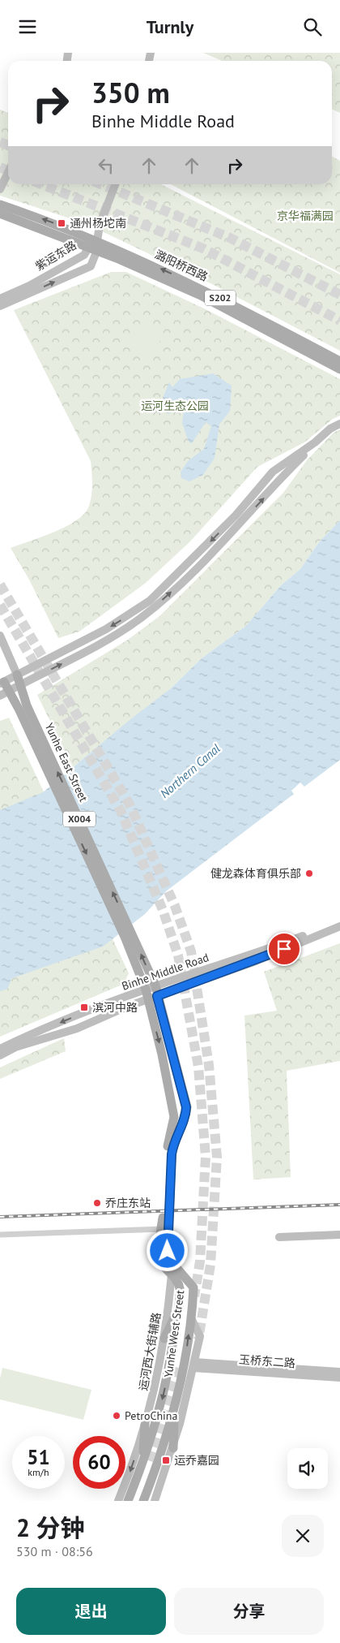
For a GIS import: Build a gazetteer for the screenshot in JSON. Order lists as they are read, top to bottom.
{
  "streets": {
    "main road": [
      "紫运东路",
      "潞阳桥西路",
      "S202",
      "Yunhe East Street",
      "X004",
      "Binhe Middle Road",
      "Yunhe West Street",
      "运河西大街辅路",
      "玉桥东二路"
    ]
  },
  "crossings": [
    ["紫运东路", "潞阳桥西路"],
    ["Yunhe East Street", "Binhe Middle Road"],
    ["Yunhe East Street", "Yunhe West Street"],
    ["Binhe Middle Road", "Yunhe West Street"],
    ["Yunhe West Street", "运河西大街辅路"]
  ],
  "water": ["Northern Canal"],
  "parks": ["京华福满园", "运河生态公园"],
  "places": {
    "transit": ["通州杨坨南", "滨河中路", "运乔嘉园"],
    "other": ["健龙森体育俱乐部", "乔庄东站", "PetroChina"]
  },
  "page": {
    "header": "Turnly",
    "turn": ["350 m", "Binhe Middle Road"],
    "speed": "51 km/h",
    "limit": "60",
    "heading": ["2 分钟", "530 m · 08:56"],
    "buttons": ["退出", "分享"]
  }
}
